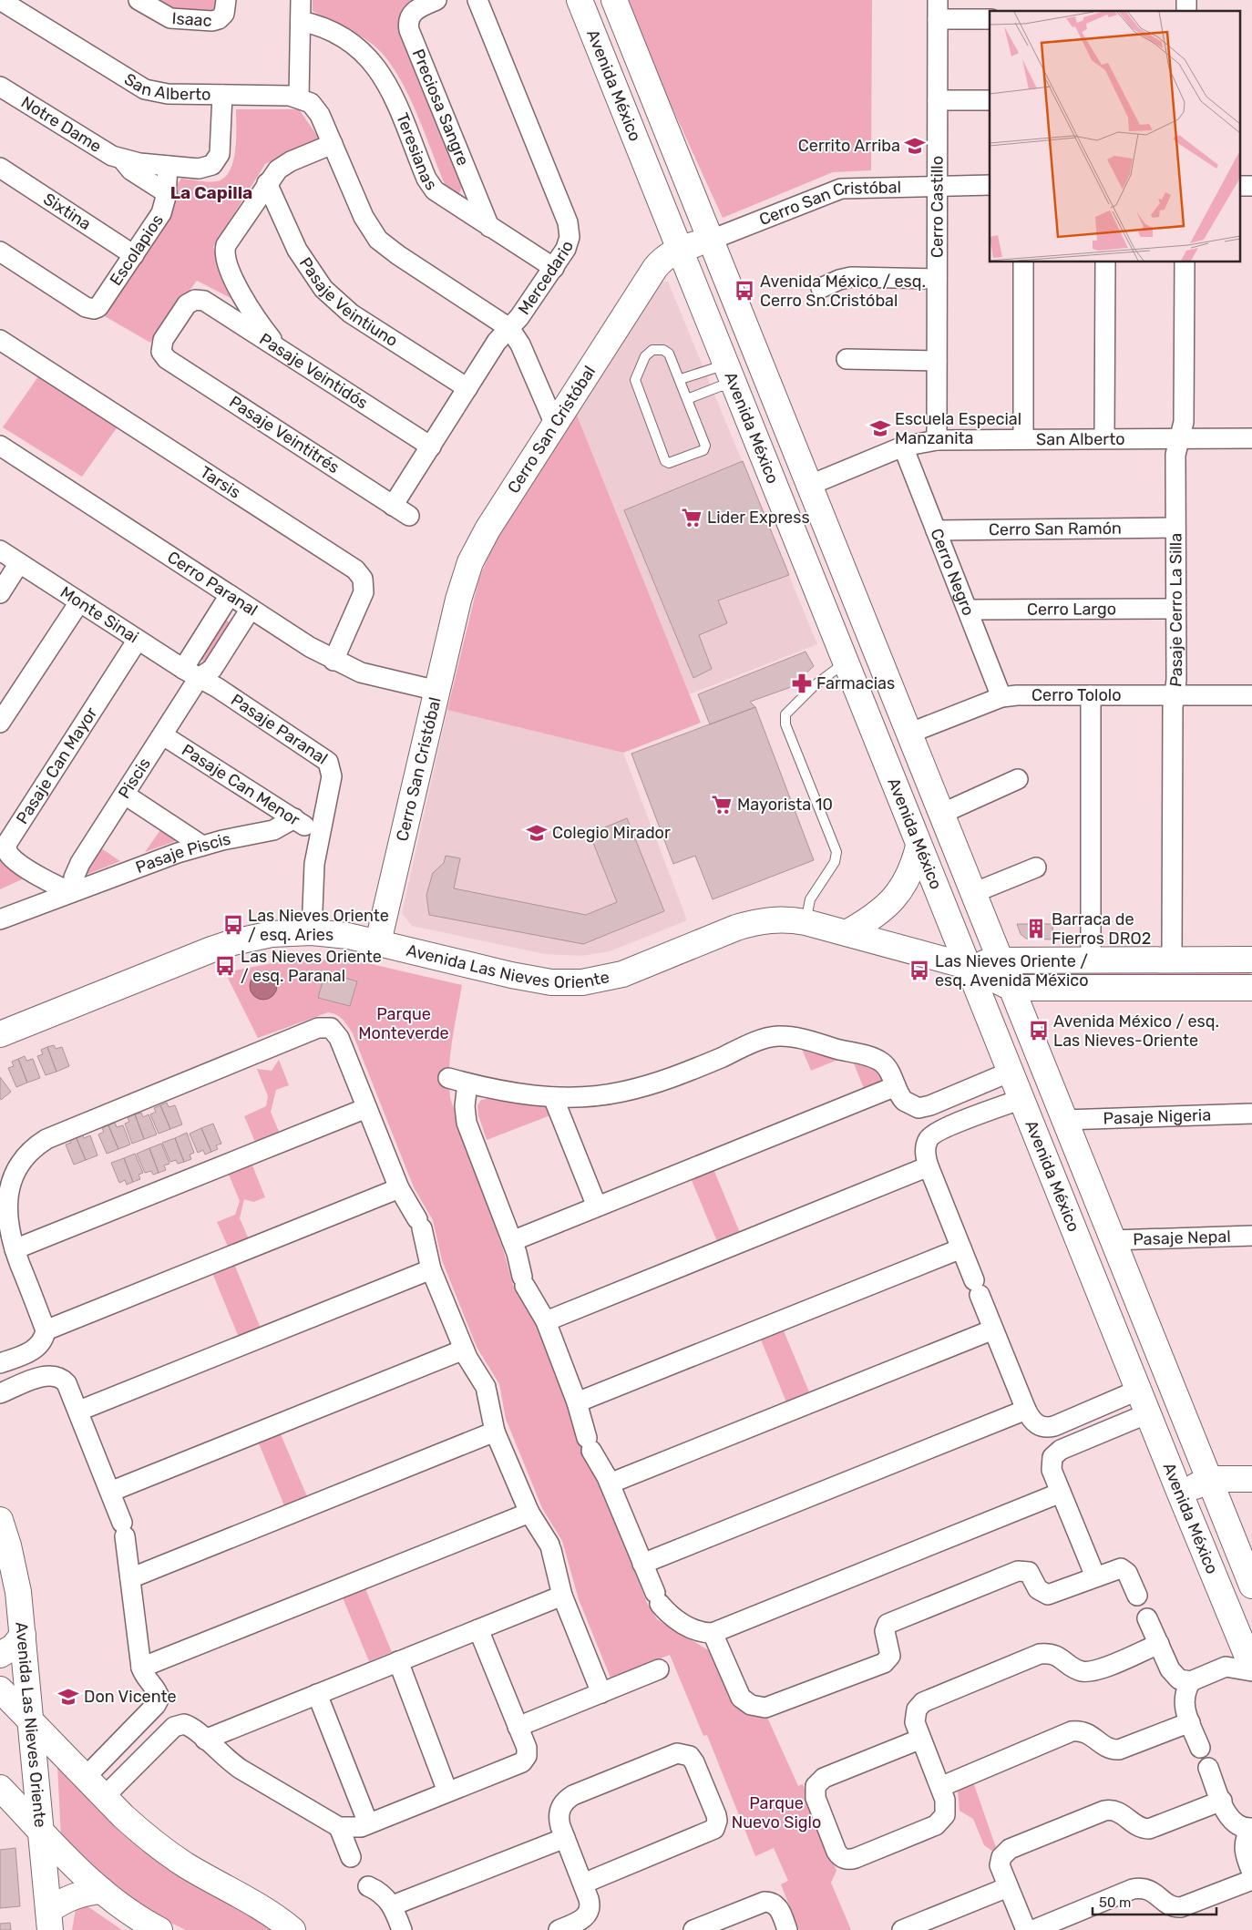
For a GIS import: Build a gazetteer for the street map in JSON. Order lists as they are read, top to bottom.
{
  "streets": {
    "main road": ["Avenida México", "Cerro San Cristóbal", "Avenida Las Nieves Oriente"],
    "street": [
      "Isaac",
      "San Alberto",
      "Preciosa Sangre",
      "Notre Dame",
      "Teresianas",
      "Cerro Castillo",
      "Sixtina",
      "Escolapios",
      "Mercedario",
      "Pasaje Veintiuno",
      "Pasaje Veintidós",
      "Pasaje Veintitrés",
      "Tarsis",
      "Cerro San Ramón",
      "Cerro Negro",
      "Cerro Paranal",
      "Cerro Largo",
      "Pasaje Cerro La Silla",
      "Monte Sinai",
      "Cerro Tololo",
      "Pasaje Paranal",
      "Pasaje Can Mayor",
      "Piscis",
      "Pasaje Can Menor",
      "Pasaje Piscis",
      "Pasaje Nigeria",
      "Pasaje Nepal"
    ]
  },
  "crossings": [
    ["San Alberto", "Avenida México"],
    ["San Alberto", "Cerro Castillo"],
    ["San Alberto", "Cerro Negro"],
    ["San Alberto", "Pasaje Cerro La Silla"],
    ["Avenida México", "Cerro San Cristóbal"],
    ["Avenida México", "Cerro Tololo"],
    ["Avenida México", "Avenida Las Nieves Oriente"],
    ["Avenida México", "Pasaje Nigeria"],
    ["Avenida México", "Pasaje Nepal"],
    ["Preciosa Sangre", "Teresianas"],
    ["Notre Dame", "Escolapios"],
    ["Teresianas", "Mercedario"],
    ["Cerro San Cristóbal", "Cerro Castillo"],
    ["Cerro San Cristóbal", "Cerro Paranal"],
    ["Cerro San Cristóbal", "Avenida Las Nieves Oriente"],
    ["Sixtina", "Escolapios"],
    ["Mercedario", "Pasaje Veintiuno"],
    ["Mercedario", "Pasaje Veintidós"],
    ["Mercedario", "Pasaje Veintitrés"],
    ["Pasaje Veintidós", "Pasaje Veintitrés"],
    ["Tarsis", "Cerro Paranal"],
    ["Cerro San Ramón", "Cerro Negro"],
    ["Cerro San Ramón", "Pasaje Cerro La Silla"],
    ["Cerro Negro", "Cerro Largo"],
    ["Cerro Negro", "Cerro Tololo"],
    ["Cerro Paranal", "Piscis"],
    ["Cerro Largo", "Pasaje Cerro La Silla"],
    ["Pasaje Cerro La Silla", "Cerro Tololo"],
    ["Pasaje Cerro La Silla", "Avenida Las Nieves Oriente"],
    ["Monte Sinai", "Pasaje Paranal"],
    ["Monte Sinai", "Pasaje Can Mayor"],
    ["Monte Sinai", "Piscis"],
    ["Pasaje Paranal", "Piscis"],
    ["Pasaje Paranal", "Pasaje Can Menor"],
    ["Pasaje Paranal", "Avenida Las Nieves Oriente"],
    ["Pasaje Can Mayor", "Piscis"],
    ["Pasaje Can Mayor", "Pasaje Piscis"],
    ["Piscis", "Pasaje Can Menor"],
    ["Piscis", "Pasaje Piscis"],
    ["Pasaje Can Menor", "Pasaje Piscis"]
  ],
  "districts": ["La Capilla"],
  "parks": ["Parque Monteverde", "Parque Nuevo Siglo"],
  "places": {
    "school or university": [
      "Cerrito Arriba",
      "Escuela Especial Manzanita",
      "Colegio Mirador",
      "Don Vicente"
    ],
    "bus stop": [
      "Avenida México / esq. Cerro Sn.Cristóbal",
      "Las Nieves Oriente / esq. Aries",
      "Las Nieves Oriente / esq. Paranal",
      "Las Nieves Oriente / esq. Avenida México",
      "Avenida México / esq. Las Nieves-Oriente"
    ],
    "supermarket": ["Lider Express", "Mayorista 10"],
    "pharmacy": ["Farmacias"],
    "building": ["Barraca de Fierros DRO2"]
  },
  "scale_bar": "50 m"
}
